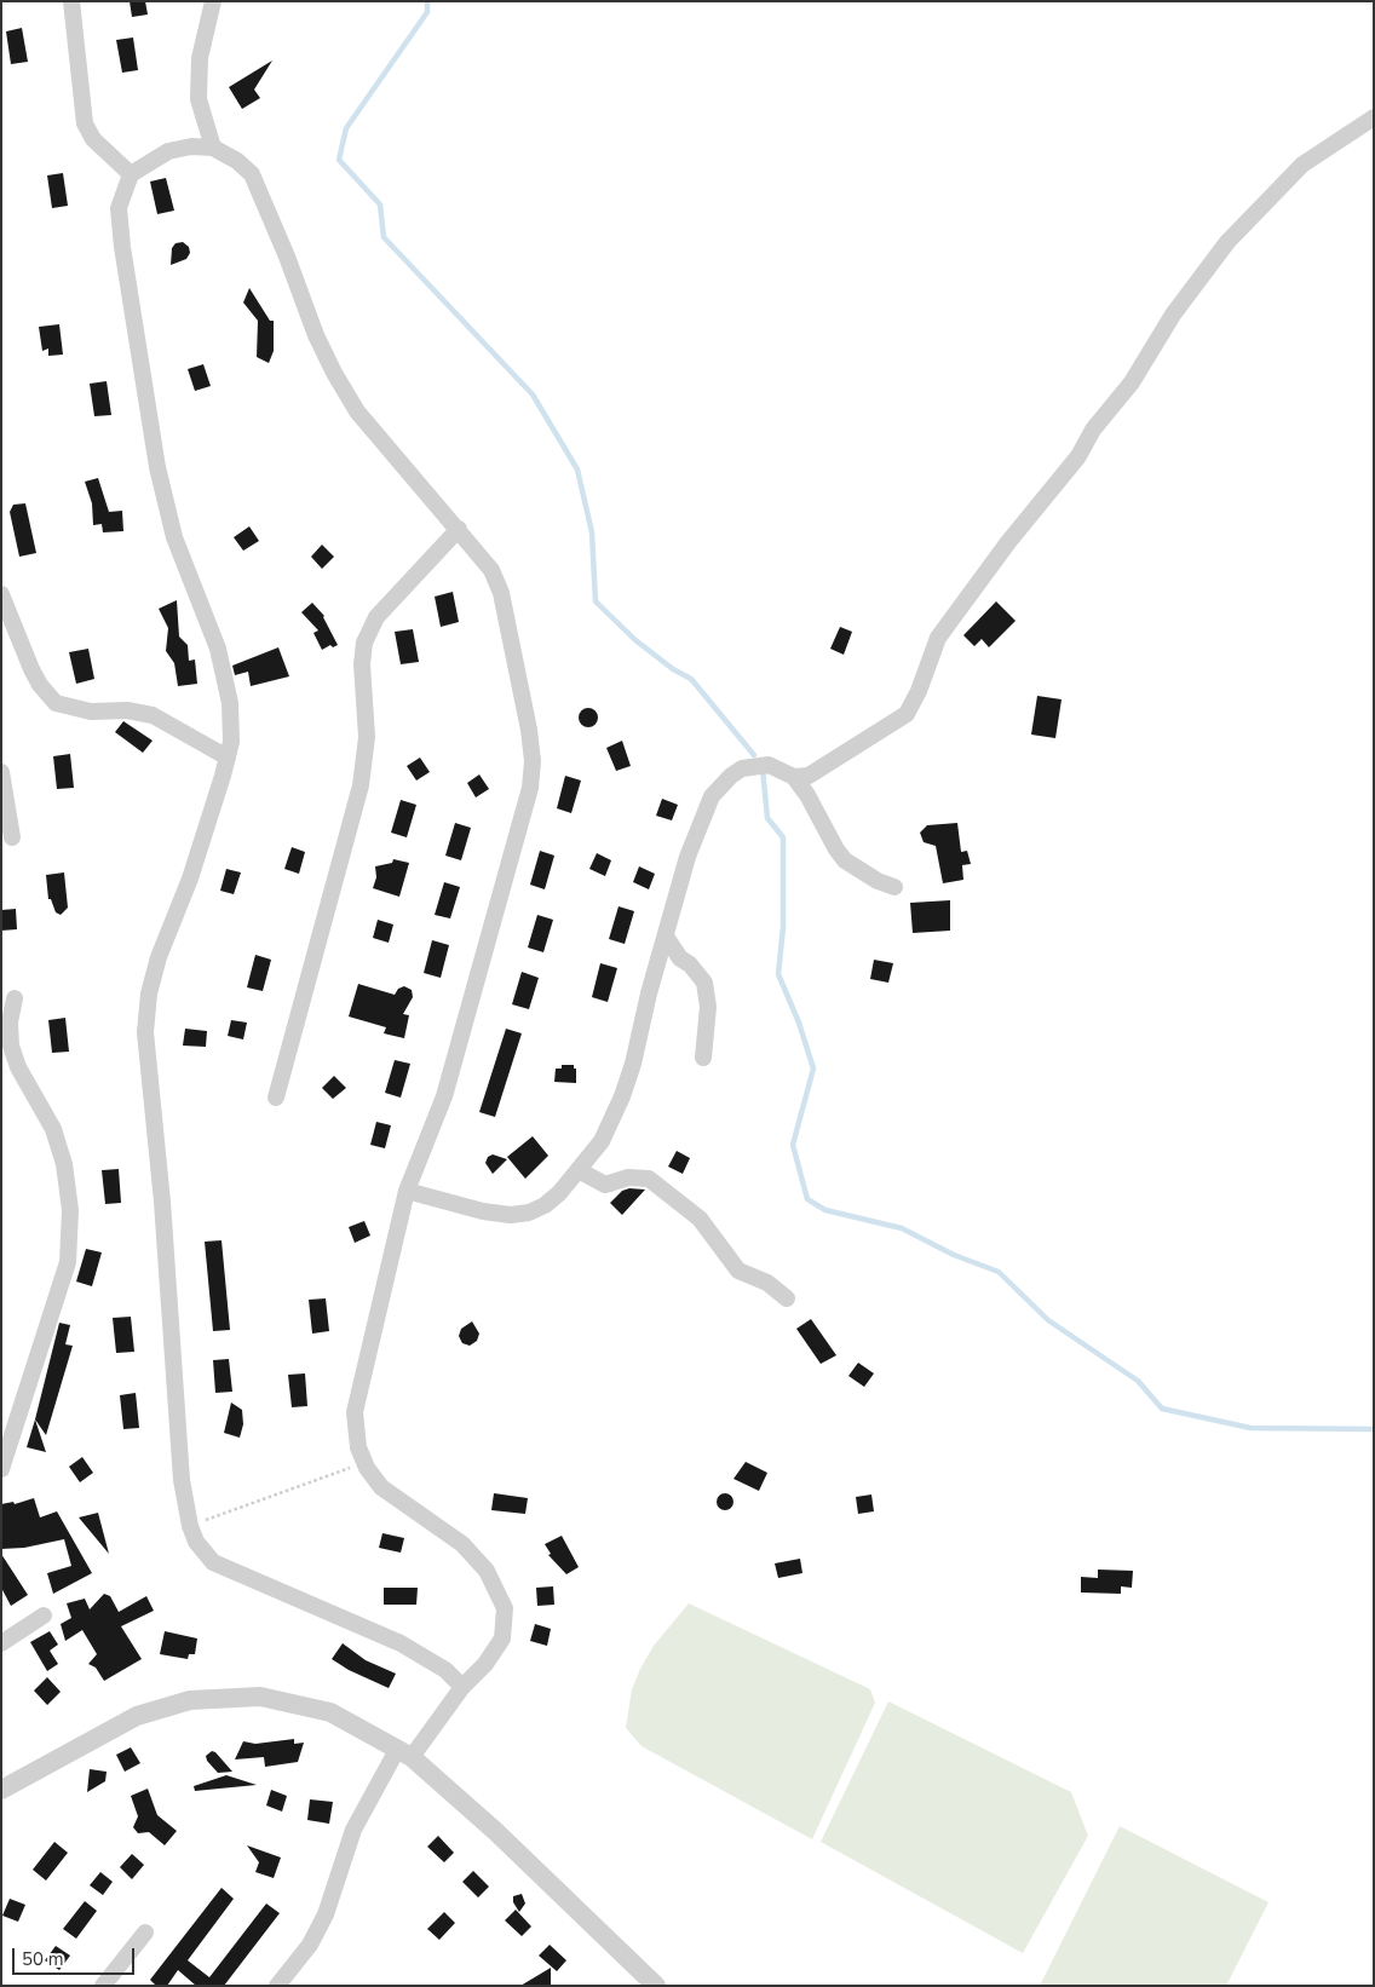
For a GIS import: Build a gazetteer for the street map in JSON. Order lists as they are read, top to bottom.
{
  "scale_bar": "50 m"
}
